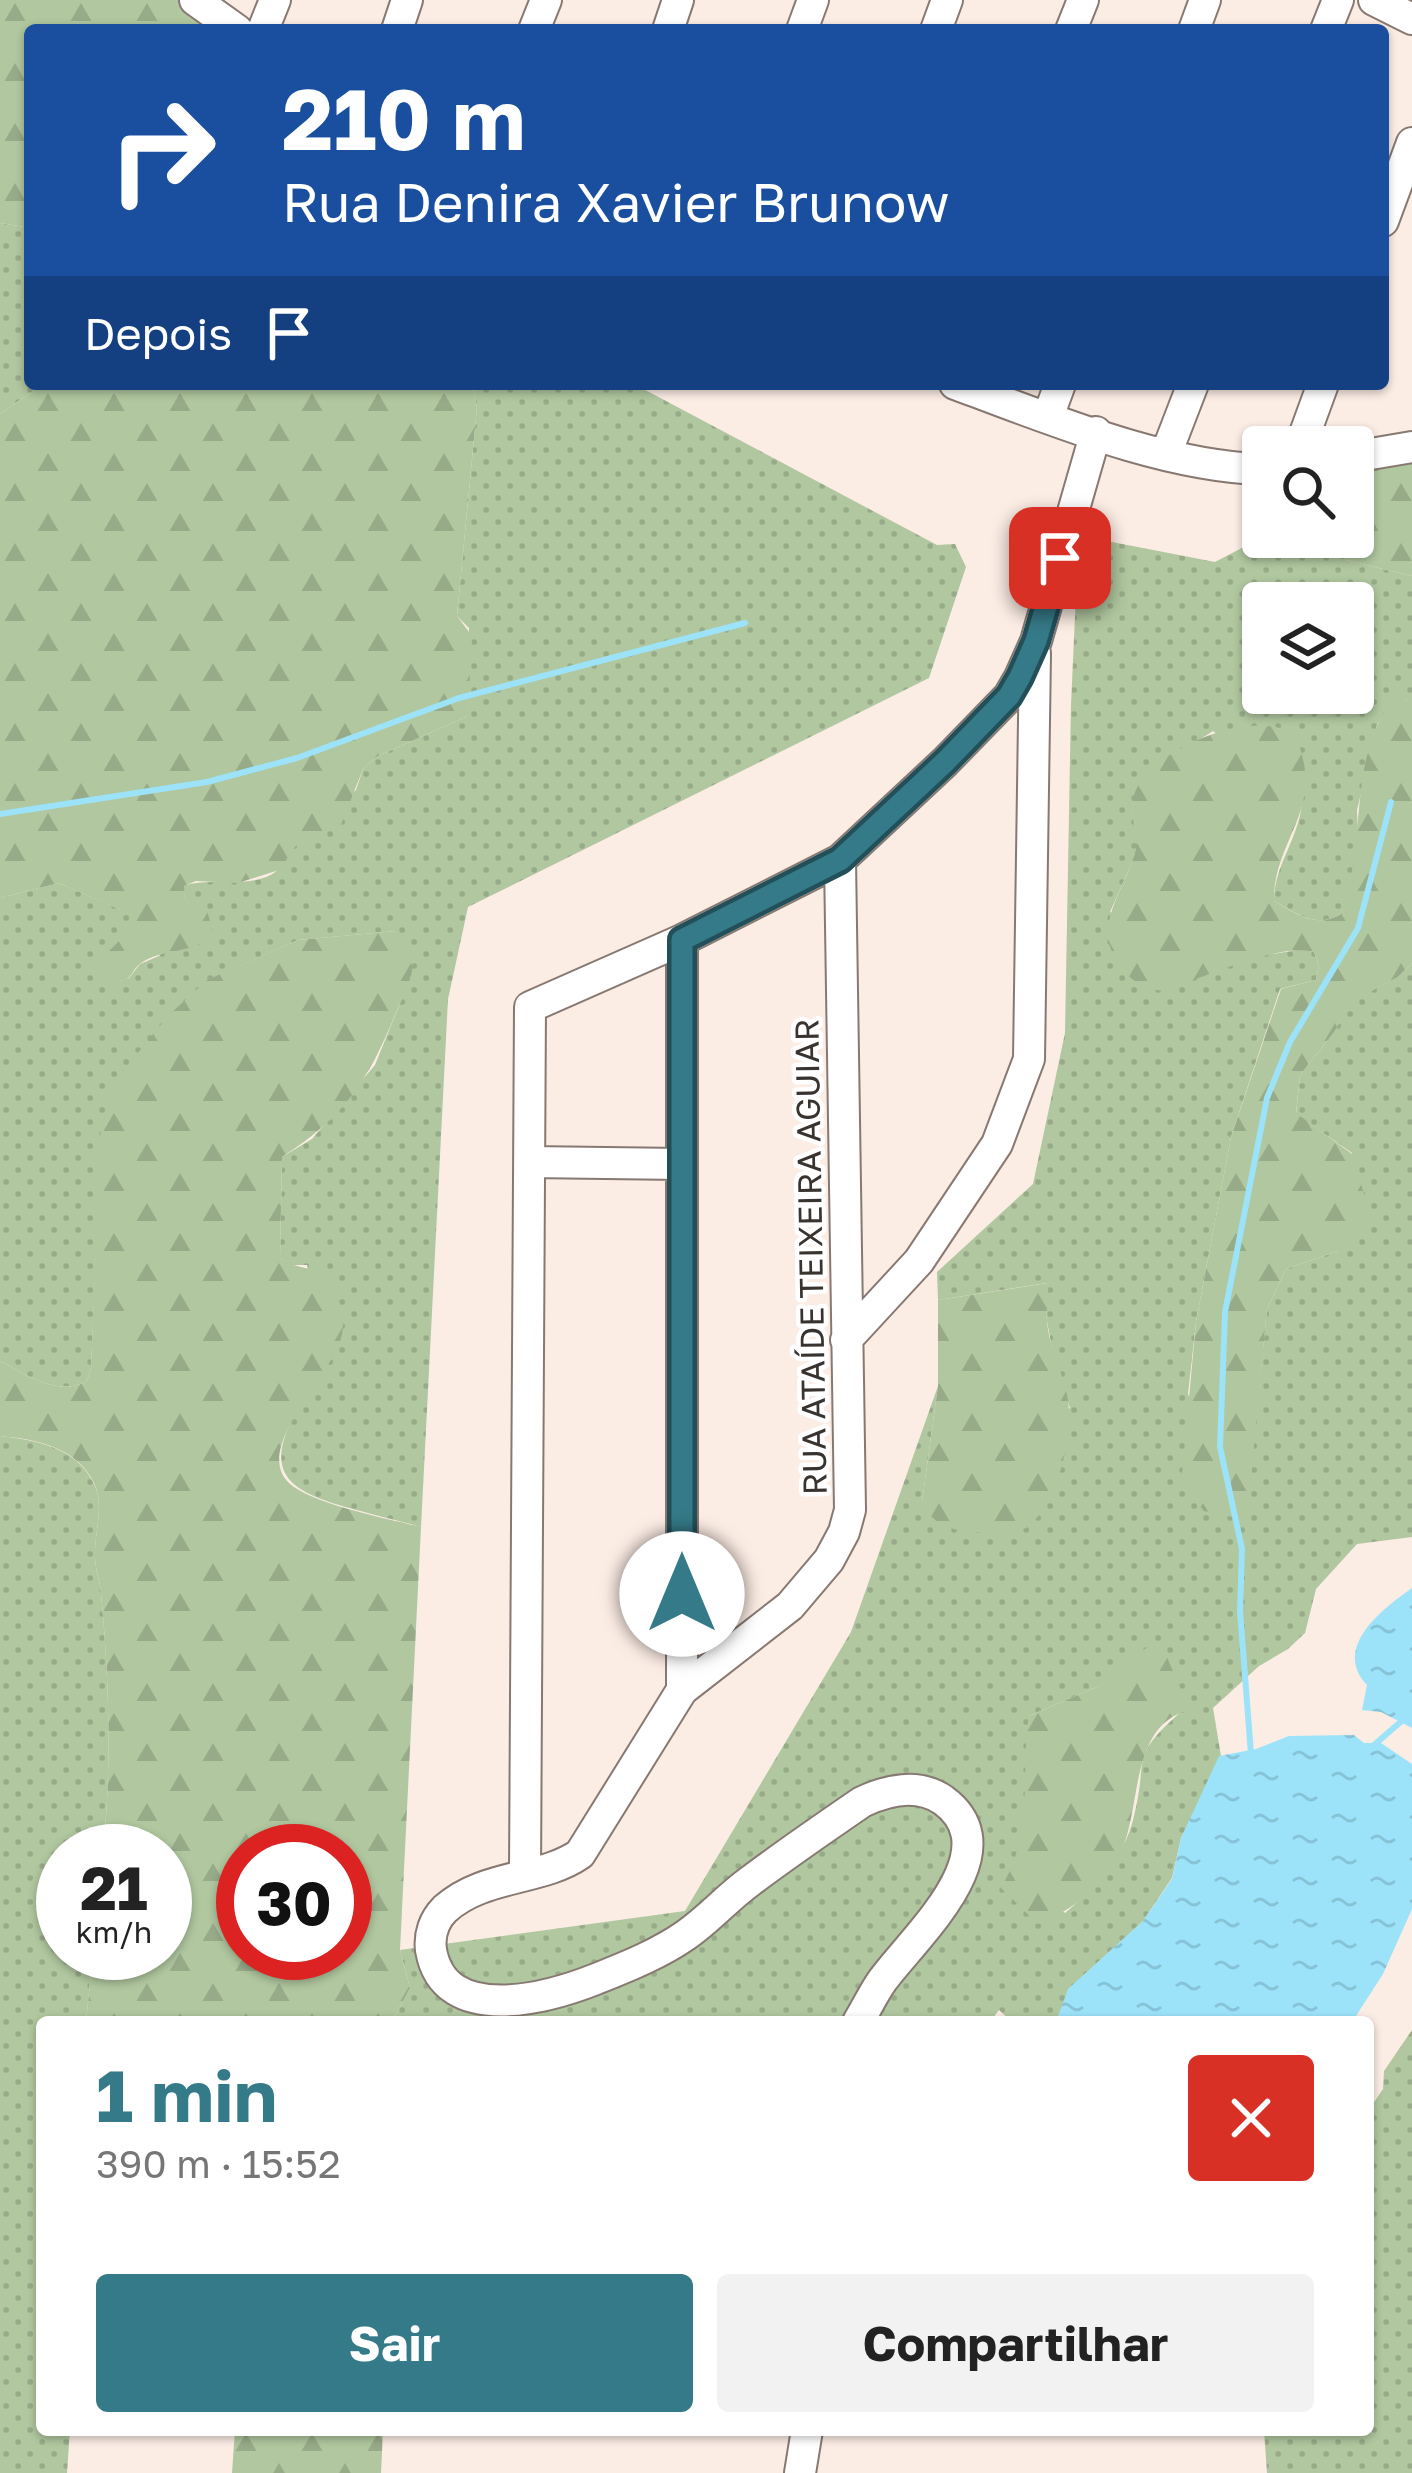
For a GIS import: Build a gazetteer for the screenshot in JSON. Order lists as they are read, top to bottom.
{
  "streets": {
    "street": ["RUA ATAÍDE TEIXEIRA AGUIAR"]
  },
  "page": {
    "turn": ["210 m", "Rua Denira Xavier Brunow"],
    "then": "Depois",
    "speed": "21 km/h",
    "limit": "30",
    "heading": ["1 min", "390 m · 15:52"],
    "buttons": ["Sair", "Compartilhar"]
  }
}
